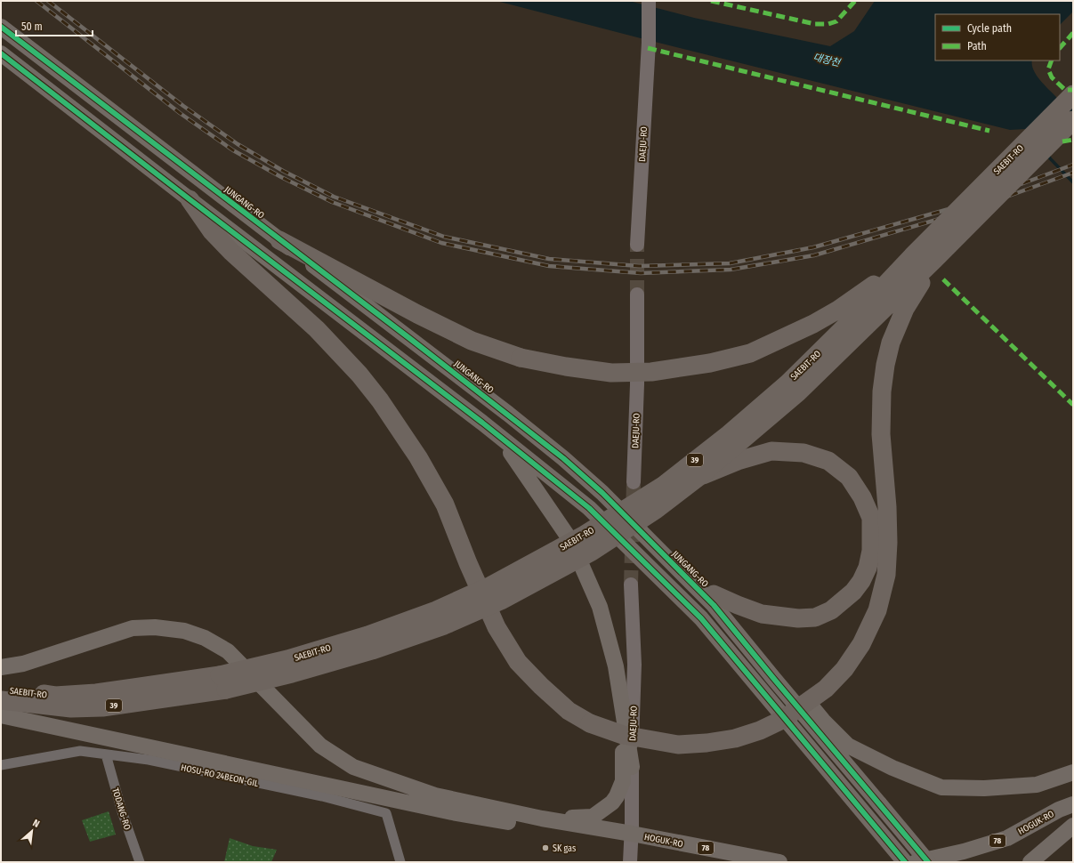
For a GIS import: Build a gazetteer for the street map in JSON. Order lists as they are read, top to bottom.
{
  "streets": {
    "highway": ["SAEBIT-RO", "39"],
    "main road": ["JUNGANG-RO", "HOGUK-RO", "78"],
    "street": ["DAEJU-RO", "HOSU-RO 24BEON-GIL", "TODANG-RO"]
  },
  "crossings": [
    ["DAEJU-RO", "HOGUK-RO"],
    ["HOSU-RO 24BEON-GIL", "TODANG-RO"]
  ],
  "water": ["대장천"],
  "places": ["SK gas"],
  "legend": ["Cycle path", "Path"],
  "scale_bar": "50 m",
  "north": "top right"
}
